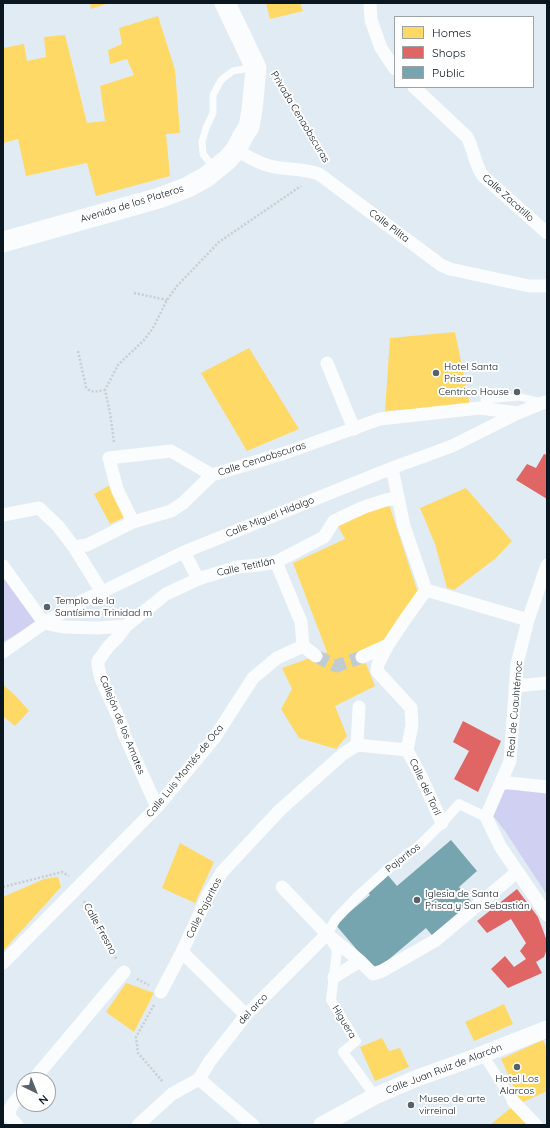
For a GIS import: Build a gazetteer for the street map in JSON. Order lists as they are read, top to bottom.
{
  "streets": {
    "main road": ["Avenida de los Plateros"],
    "street": [
      "Calle Zacatillo",
      "Calle Pilita",
      "Calle Cenaobscuras",
      "Calle Miguel Hidalgo",
      "Calle Tetitlán",
      "Real de Cuauhtémoc",
      "Callejón de los Amates",
      "Calle Luis Montés de Oca",
      "Calle del Toril",
      "Pajaritos",
      "Calle Pajaritos",
      "del arco",
      "Higuera",
      "Calle Juan Ruiz de Alarcón"
    ],
    "path": ["Privada Cenaobscuras", "Calle Fresno"]
  },
  "crossings": [
    ["Privada Cenaobscuras", "Avenida de los Plateros"],
    ["Privada Cenaobscuras", "Calle Pilita"],
    ["Avenida de los Plateros", "Calle Pilita"],
    ["Calle Cenaobscuras", "Calle Miguel Hidalgo"],
    ["Calle Tetitlán", "Callejón de los Amates"],
    ["Real de Cuauhtémoc", "Pajaritos"],
    ["Callejón de los Amates", "Calle Luis Montés de Oca"],
    ["Calle Luis Montés de Oca", "Calle Fresno"],
    ["Calle del Toril", "Pajaritos"],
    ["Calle del Toril", "Calle Pajaritos"],
    ["Pajaritos", "del arco"],
    ["Pajaritos", "Higuera"],
    ["del arco", "Higuera"],
    ["Higuera", "Calle Juan Ruiz de Alarcón"]
  ],
  "places": [
    "Hotel Santa Prisca",
    "Centrico House",
    "Templo de la Santísima Trinidad m",
    "Iglesia de Santa Prisca y San Sebastián",
    "Hotel Los Alarcos",
    "Museo de arte virreinal"
  ],
  "legend": ["Homes", "Shops", "Public"],
  "north": "bottom right"
}
